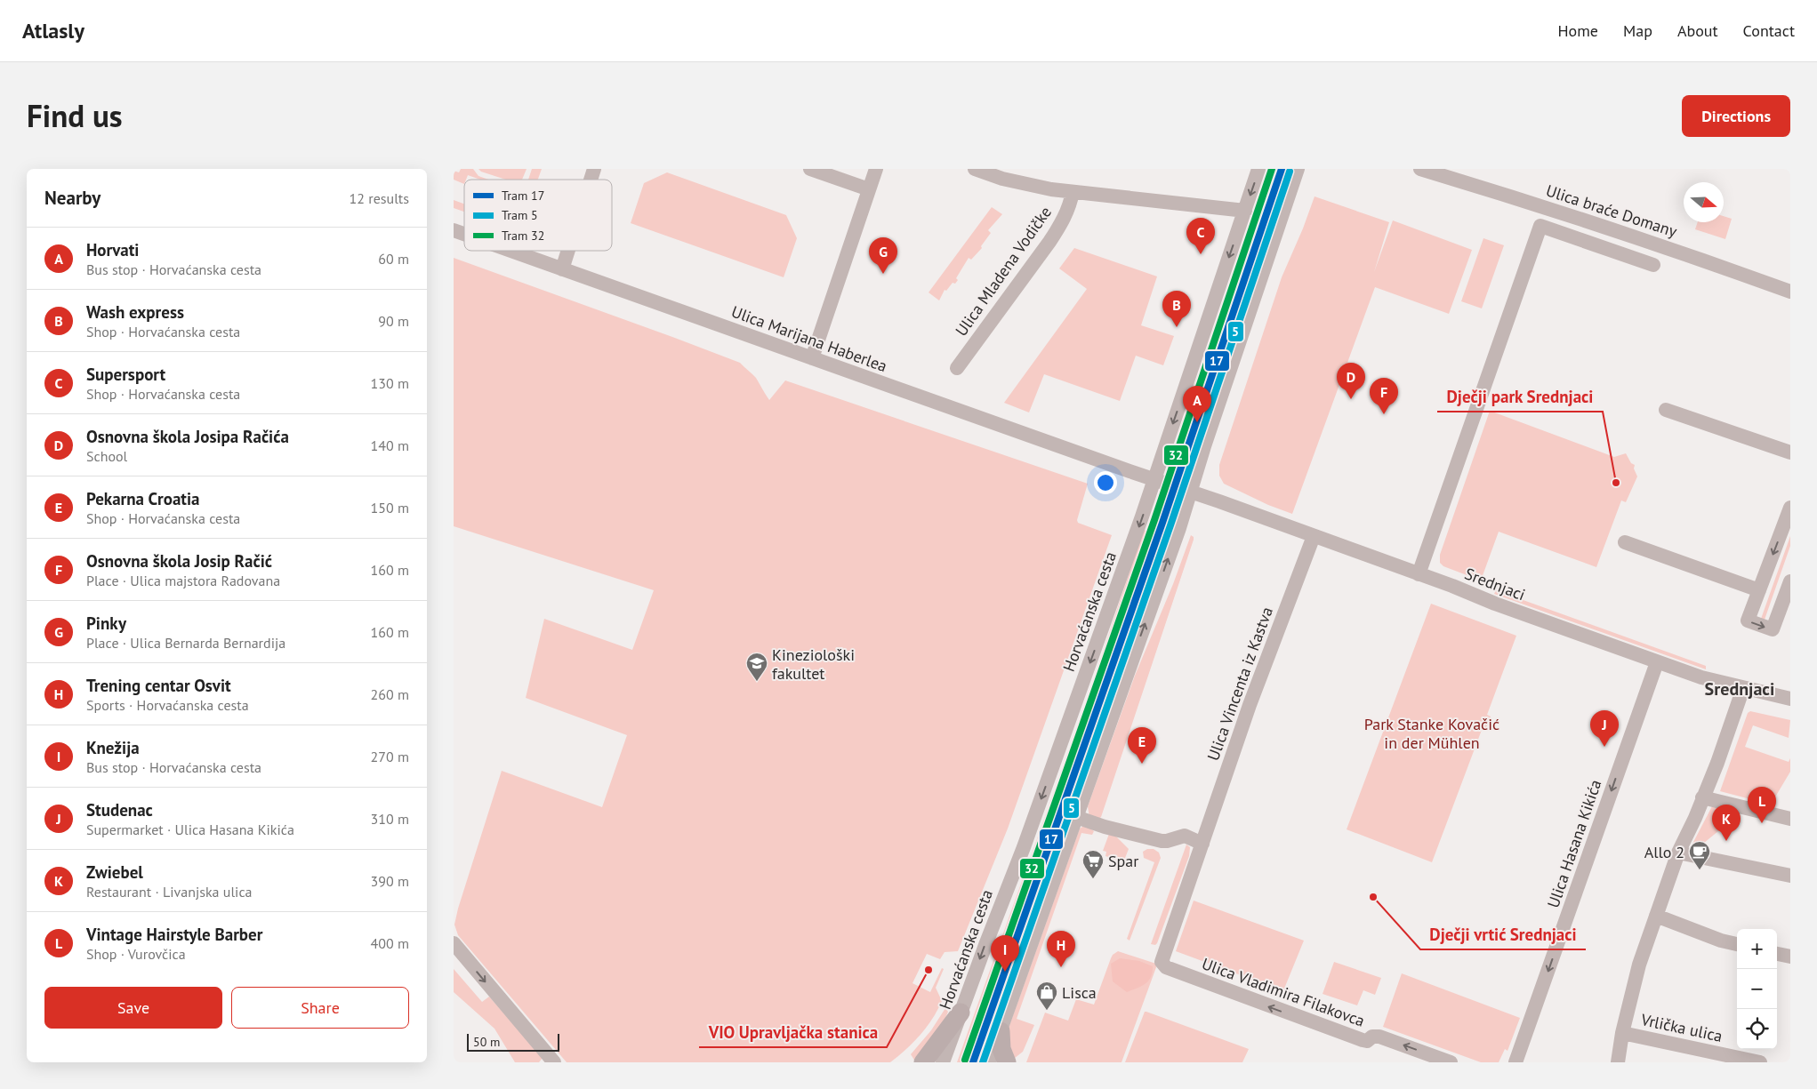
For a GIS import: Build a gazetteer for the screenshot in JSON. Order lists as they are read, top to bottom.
{
  "streets": {
    "street": [
      "Ulica braće Domany",
      "Ulica Mladena Vodičke",
      "Ulica Marijana Haberlea",
      "Srednjaci",
      "Horvaćanska cesta",
      "Ulica Vincenta iz Kastva",
      "Ulica Hasana Kikića",
      "Ulica Vladimira Filakovca",
      "Vrlička ulica"
    ]
  },
  "crossings": [
    ["Ulica Marijana Haberlea", "Srednjaci"],
    ["Ulica Marijana Haberlea", "Horvaćanska cesta"],
    ["Srednjaci", "Ulica Vincenta iz Kastva"],
    ["Srednjaci", "Ulica Hasana Kikića"],
    ["Ulica Vincenta iz Kastva", "Ulica Vladimira Filakovca"]
  ],
  "one_way": ["Ulica Vladimira Filakovca"],
  "districts": ["Srednjaci"],
  "parks": ["Park Stanke Kovačić in der Mühlen"],
  "places": {
    "other": ["Dječji park Srednjaci", "Dječji vrtić Srednjaci", "VIO Upravljačka stanica"],
    "school or university": ["Kineziološki fakultet"],
    "cafe": ["Allo 2"],
    "supermarket": ["Spar"],
    "shop": ["Lisca"]
  },
  "lines": ["tram line 17", "tram line 32", "tram line 5"],
  "legend": ["Tram 17", "Tram 5", "Tram 32"],
  "scale_bar": "50 m",
  "north": "right",
  "page": {
    "header": "Atlasly",
    "nav": [
      "Home",
      "Map",
      "About",
      "Contact"
    ],
    "title": "Find us",
    "buttons": [
      "Directions",
      ["Save", "Share"]
    ],
    "heading": ["Nearby", "12 results"],
    "pins": [
      "C",
      "G",
      "B",
      "D",
      "F",
      "A",
      "J",
      "E",
      "L",
      "K",
      "H",
      "I"
    ],
    "list": [
      {
        "mark": "A",
        "name": "Horvati",
        "note": "Bus stop · Horvaćanska cesta",
        "value": "60 m"
      },
      {
        "mark": "B",
        "name": "Wash express",
        "note": "Shop · Horvaćanska cesta",
        "value": "90 m"
      },
      {
        "mark": "C",
        "name": "Supersport",
        "note": "Shop · Horvaćanska cesta",
        "value": "130 m"
      },
      {
        "mark": "D",
        "name": "Osnovna škola Josipa Račića",
        "note": "School",
        "value": "140 m"
      },
      {
        "mark": "E",
        "name": "Pekarna Croatia",
        "note": "Shop · Horvaćanska cesta",
        "value": "150 m"
      },
      {
        "mark": "F",
        "name": "Osnovna škola Josip Račić",
        "note": "Place · Ulica majstora Radovana",
        "value": "160 m"
      },
      {
        "mark": "G",
        "name": "Pinky",
        "note": "Place · Ulica Bernarda Bernardija",
        "value": "160 m"
      },
      {
        "mark": "H",
        "name": "Trening centar Osvit",
        "note": "Sports · Horvaćanska cesta",
        "value": "260 m"
      },
      {
        "mark": "I",
        "name": "Knežija",
        "note": "Bus stop · Horvaćanska cesta",
        "value": "270 m"
      },
      {
        "mark": "J",
        "name": "Studenac",
        "note": "Supermarket · Ulica Hasana Kikića",
        "value": "310 m"
      },
      {
        "mark": "K",
        "name": "Zwiebel",
        "note": "Restaurant · Livanjska ulica",
        "value": "390 m"
      },
      {
        "mark": "L",
        "name": "Vintage Hairstyle Barber",
        "note": "Shop · Vurovčica",
        "value": "400 m"
      }
    ],
    "map_buttons": ["+", "−"],
    "scale": "50 m"
  }
}
